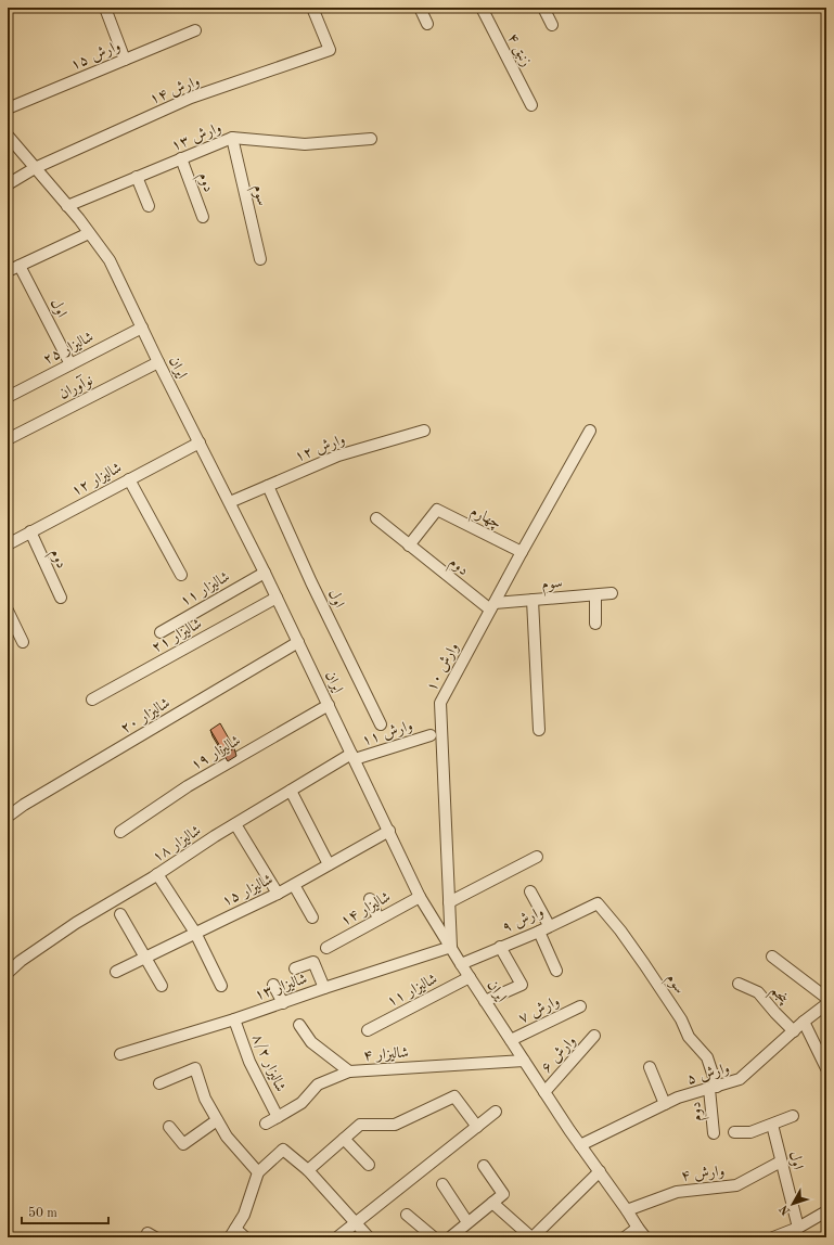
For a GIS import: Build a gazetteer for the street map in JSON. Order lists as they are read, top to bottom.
{
  "streets": {
    "street": [
      "زنبق ۴",
      "وارش ۱۵",
      "وارش ۱۴",
      "وارش ۱۳",
      "دوم",
      "سوم",
      "اول",
      "شالیزار ۲۵",
      "ایران",
      "نوآوران",
      "وارش ۱۲",
      "شالیزار ۱۲",
      "چهارم",
      "شالیزار ۱۱",
      "شالیزار ۲۱",
      "وارش ۱۰",
      "شالیزار ۲۰",
      "وارش ۱۱",
      "شالیزار ۱۹",
      "شالیزار ۱۸",
      "شالیزار ۱۵",
      "شالیزار ۱۴",
      "وارش ۹",
      "شالیزار ۱۳",
      "پنجم",
      "وارش ۷",
      "شالیزار ۴",
      "وارش ۶",
      "شالیزار ۸/۲",
      "وارش ۵",
      "وارش ۴"
    ]
  },
  "crossings": [
    ["وارش ۱۴", "ایران"],
    ["وارش ۱۳", "دوم"],
    ["وارش ۱۳", "سوم"],
    ["وارش ۱۳", "ایران"],
    ["دوم", "سوم"],
    ["دوم", "شالیزار ۱۲"],
    ["دوم", "چهارم"],
    ["دوم", "وارش ۱۰"],
    ["دوم", "وارش ۵"],
    ["سوم", "وارش ۱۰"],
    ["سوم", "وارش ۹"],
    ["سوم", "وارش ۵"],
    ["اول", "شالیزار ۲۵"],
    ["اول", "وارش ۱۲"],
    ["اول", "وارش ۴"],
    ["شالیزار ۲۵", "ایران"],
    ["ایران", "نوآوران"],
    ["ایران", "وارش ۱۲"],
    ["ایران", "شالیزار ۱۲"],
    ["ایران", "شالیزار ۱۱"],
    ["ایران", "شالیزار ۲۱"],
    ["ایران", "وارش ۱۰"],
    ["ایران", "شالیزار ۲۰"],
    ["ایران", "وارش ۱۱"],
    ["ایران", "شالیزار ۱۹"],
    ["ایران", "شالیزار ۱۸"],
    ["ایران", "شالیزار ۱۵"],
    ["ایران", "شالیزار ۱۴"],
    ["ایران", "وارش ۹"],
    ["ایران", "شالیزار ۱۳"],
    ["ایران", "وارش ۷"],
    ["ایران", "شالیزار ۴"],
    ["ایران", "وارش ۶"],
    ["ایران", "وارش ۵"],
    ["ایران", "وارش ۴"],
    ["چهارم", "وارش ۱۰"],
    ["وارش ۱۰", "شالیزار ۱۳"],
    ["وارش ۱۱", "شالیزار ۱۸"],
    ["شالیزار ۱۳", "شالیزار ۸/۲"],
    ["پنجم", "وارش ۵"],
    ["شالیزار ۴", "شالیزار ۸/۲"]
  ],
  "scale_bar": "50 m",
  "north": "bottom left"
}
